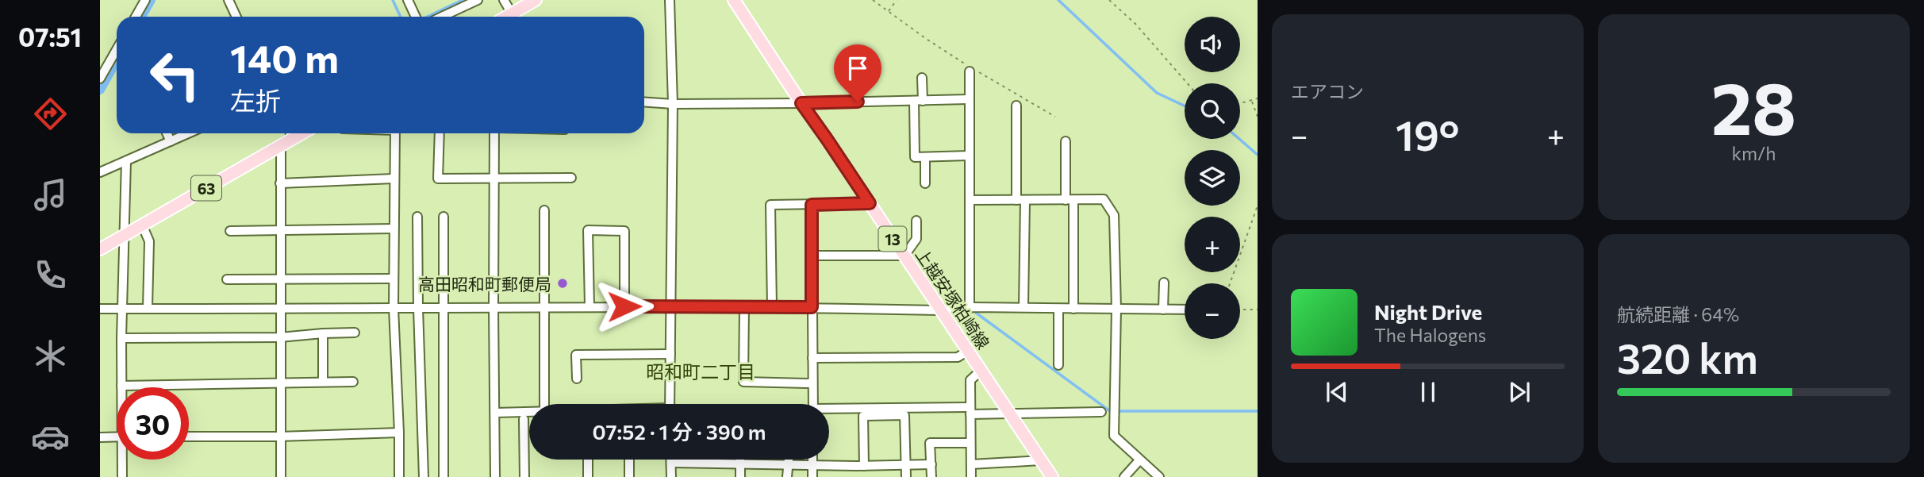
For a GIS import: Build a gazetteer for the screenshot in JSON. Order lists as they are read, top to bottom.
{
  "streets": {
    "main road": ["63", "13", "上越安塚柏崎線"]
  },
  "districts": ["昭和町二丁目"],
  "places": ["高田昭和町郵便局"],
  "page": {
    "tabs": "07:51",
    "tile": [
      "エアコン",
      ["28", "km/h"],
      ["航続距離 · 64%", "320 km"]
    ],
    "map_buttons": ["+", "−"],
    "turn": ["140 m", "左折"],
    "heat": ["−", "19°", "+"],
    "song": ["Night Drive", "The Halogens"],
    "limit": "30",
    "trip": "07:52 · 1 分 · 390 m"
  }
}
